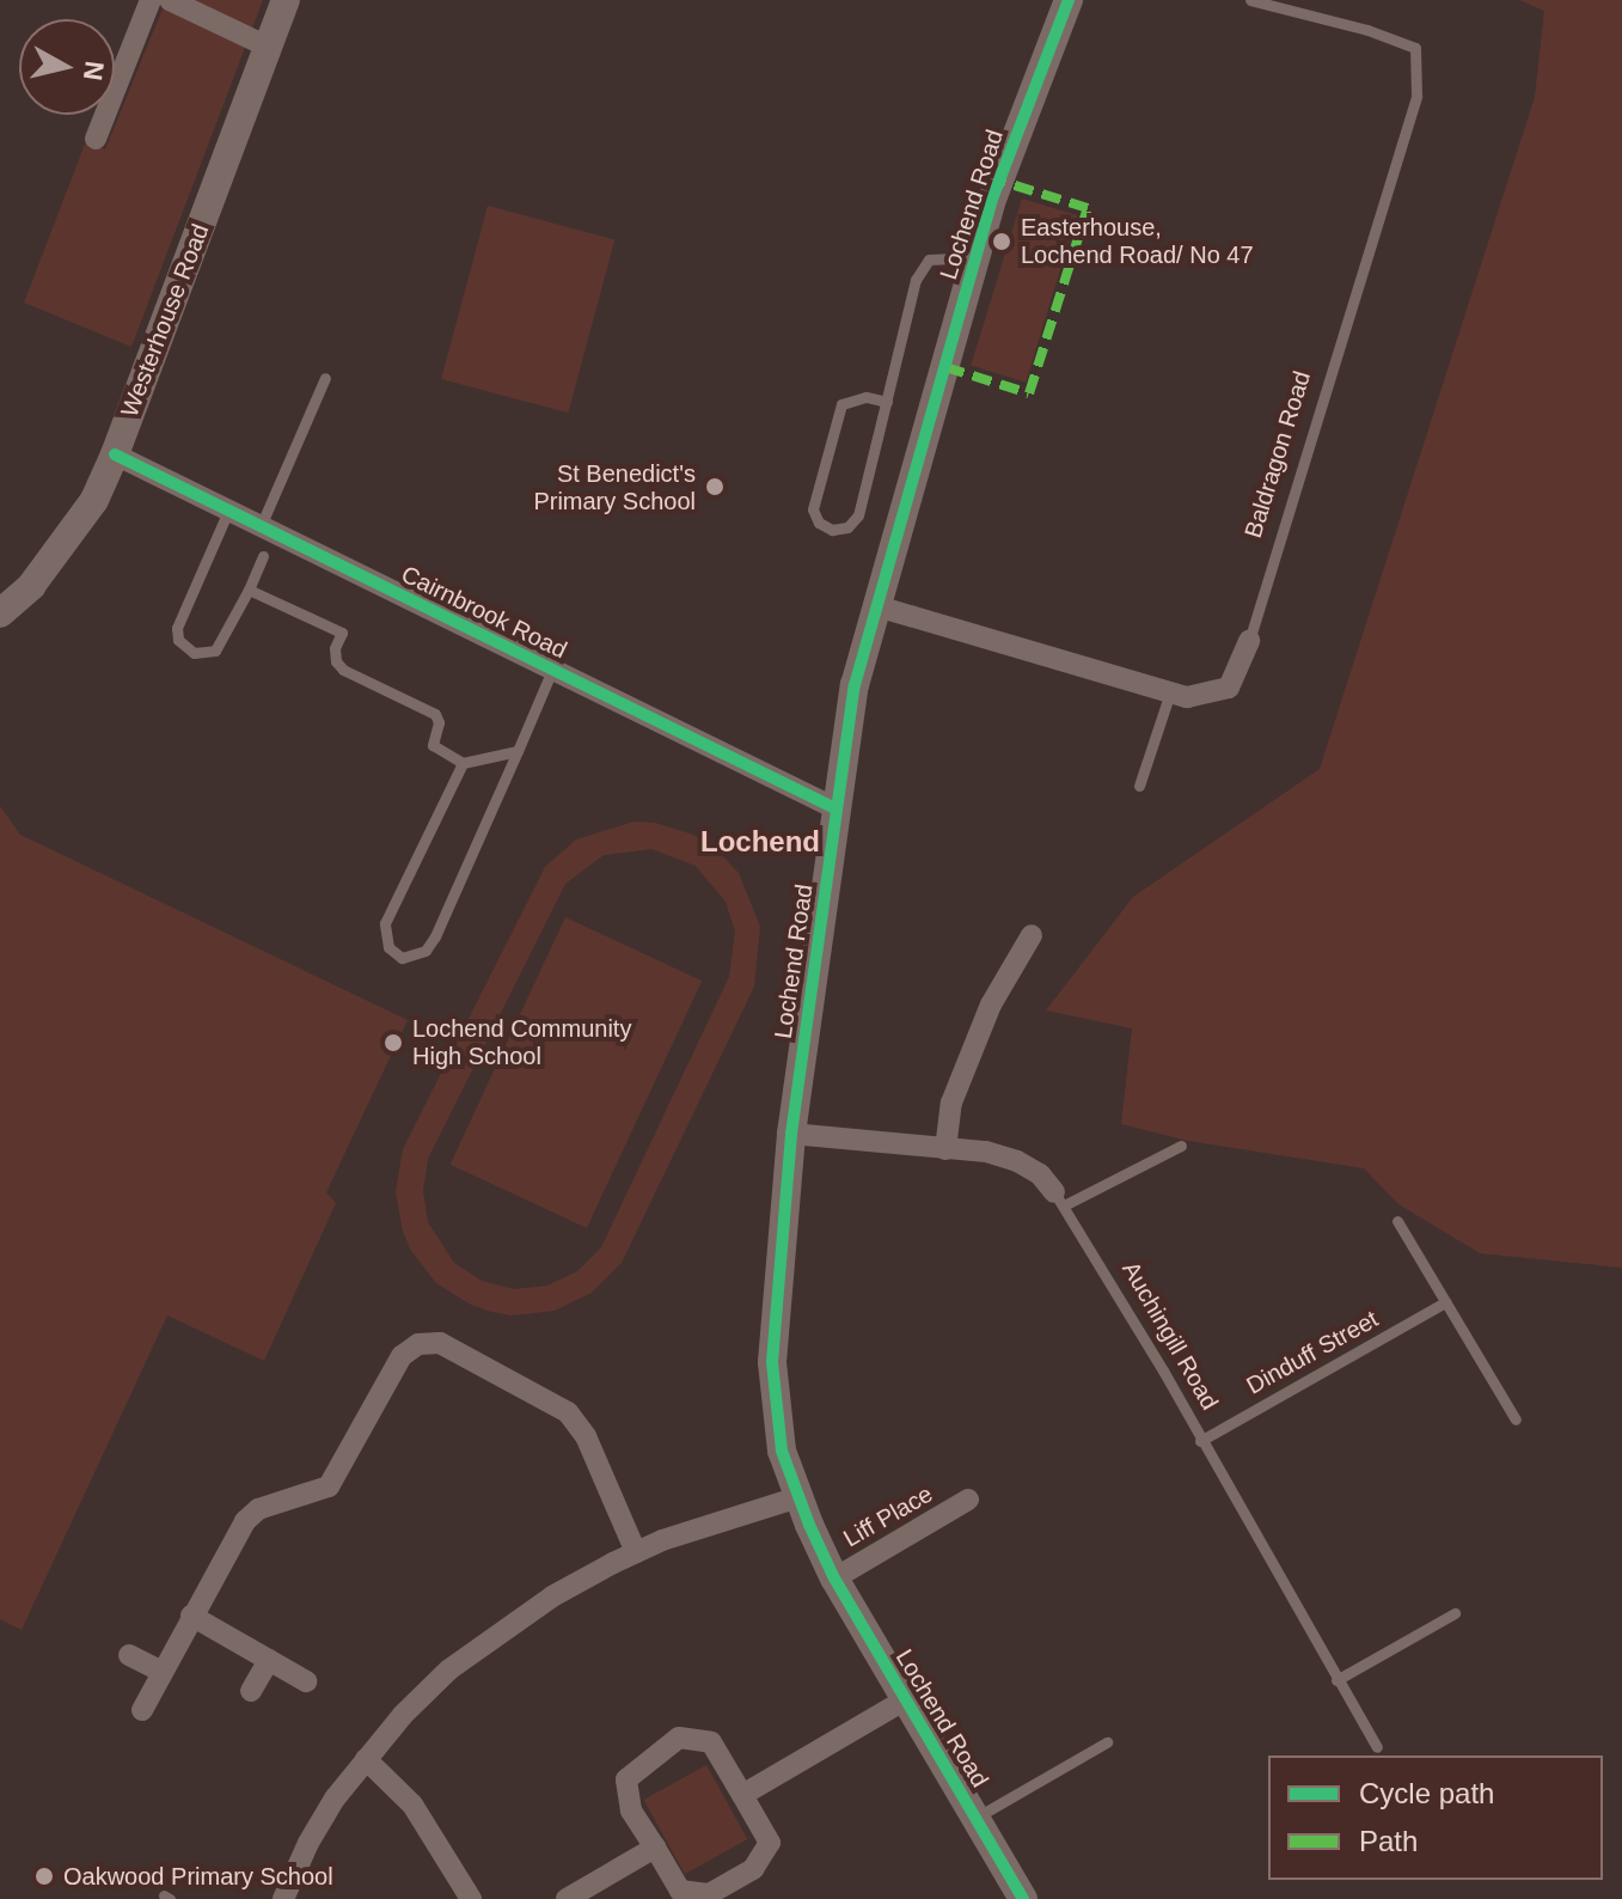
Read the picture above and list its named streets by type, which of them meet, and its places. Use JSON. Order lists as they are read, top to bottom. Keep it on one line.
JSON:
{"streets":{"street":["Lochend Road","Westerhouse Road","Baldragon Road","Cairnbrook Road","Auchingill Road","Liff Place"],"lane":["Dinduff Street"]},"crossings":[["Lochend Road","Baldragon Road"],["Lochend Road","Cairnbrook Road"],["Lochend Road","Auchingill Road"],["Lochend Road","Liff Place"],["Westerhouse Road","Cairnbrook Road"],["Auchingill Road","Dinduff Street"]],"districts":["Lochend"],"places":["Easterhouse, Lochend Road/ No 47","St Benedict's Primary School","Lochend Community High School","Oakwood Primary School"],"legend":["Cycle path","Path"],"north":"right"}
